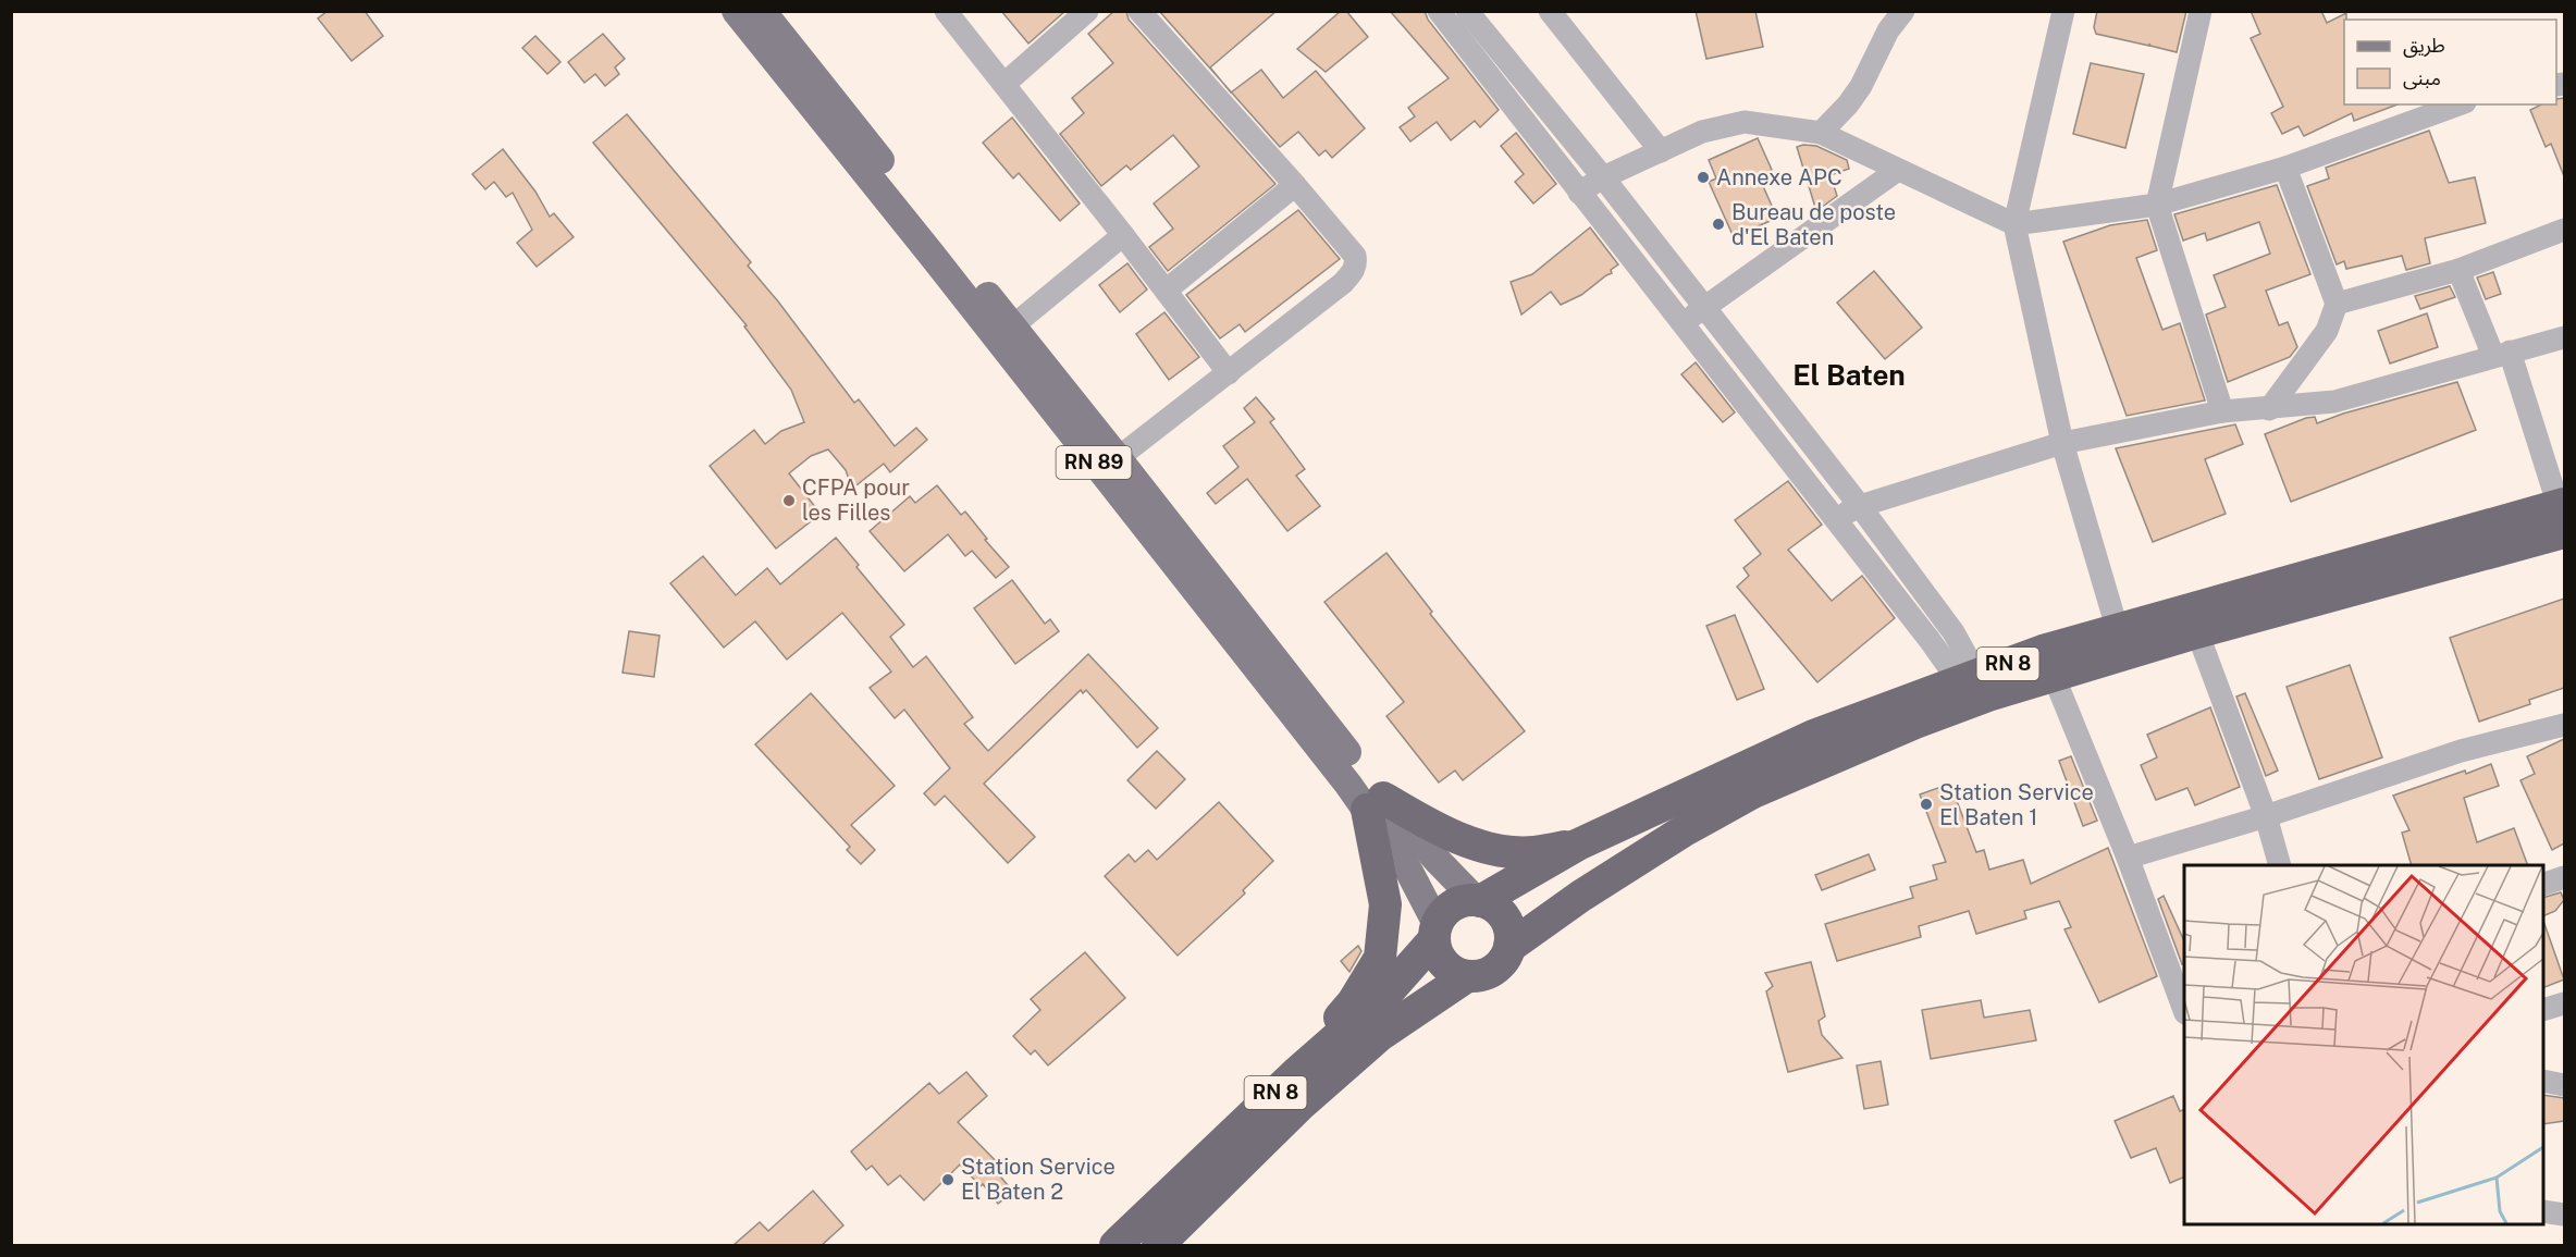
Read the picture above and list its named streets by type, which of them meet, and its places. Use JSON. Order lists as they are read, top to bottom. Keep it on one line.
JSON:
{"streets":{"highway":["RN 8"],"main road":["RN 89"]},"crossings":[["RN 89","RN 8"]],"districts":["El Baten"],"places":["Annexe APC","Bureau de poste d'El Baten","CFPA pour les Filles","Station Service El Baten 1","Station Service El Baten 2"],"legend":["طريق","مبنى"]}
